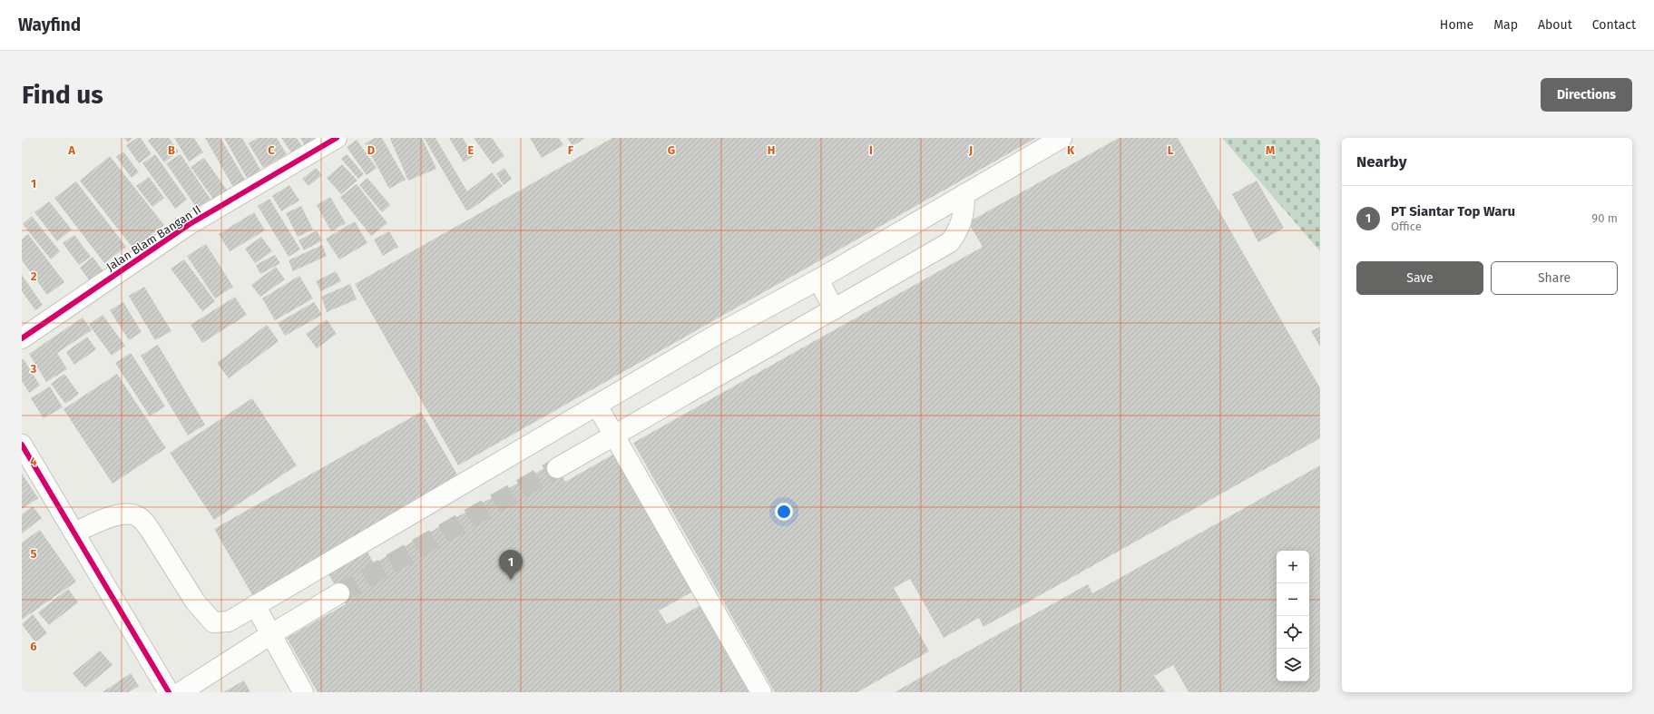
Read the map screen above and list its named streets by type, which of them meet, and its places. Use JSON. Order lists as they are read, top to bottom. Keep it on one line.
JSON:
{"streets":{"street":["Jalan Blam Bangan II"]},"page":{"header":"Wayfind","nav":["Home","Map","About","Contact"],"buttons":["Directions",["Save","Share"]],"title":"Find us","heading":"Nearby","list":[{"mark":"1","name":"PT Siantar Top Waru","note":"Office","value":"90 m"}],"pins":"1","map_buttons":["+","−"]},"grid":{"columns":["A","B","C","D","E","F","G","H","I","J","K","L","M"],"rows":["1","2","3","4","5","6"]}}
